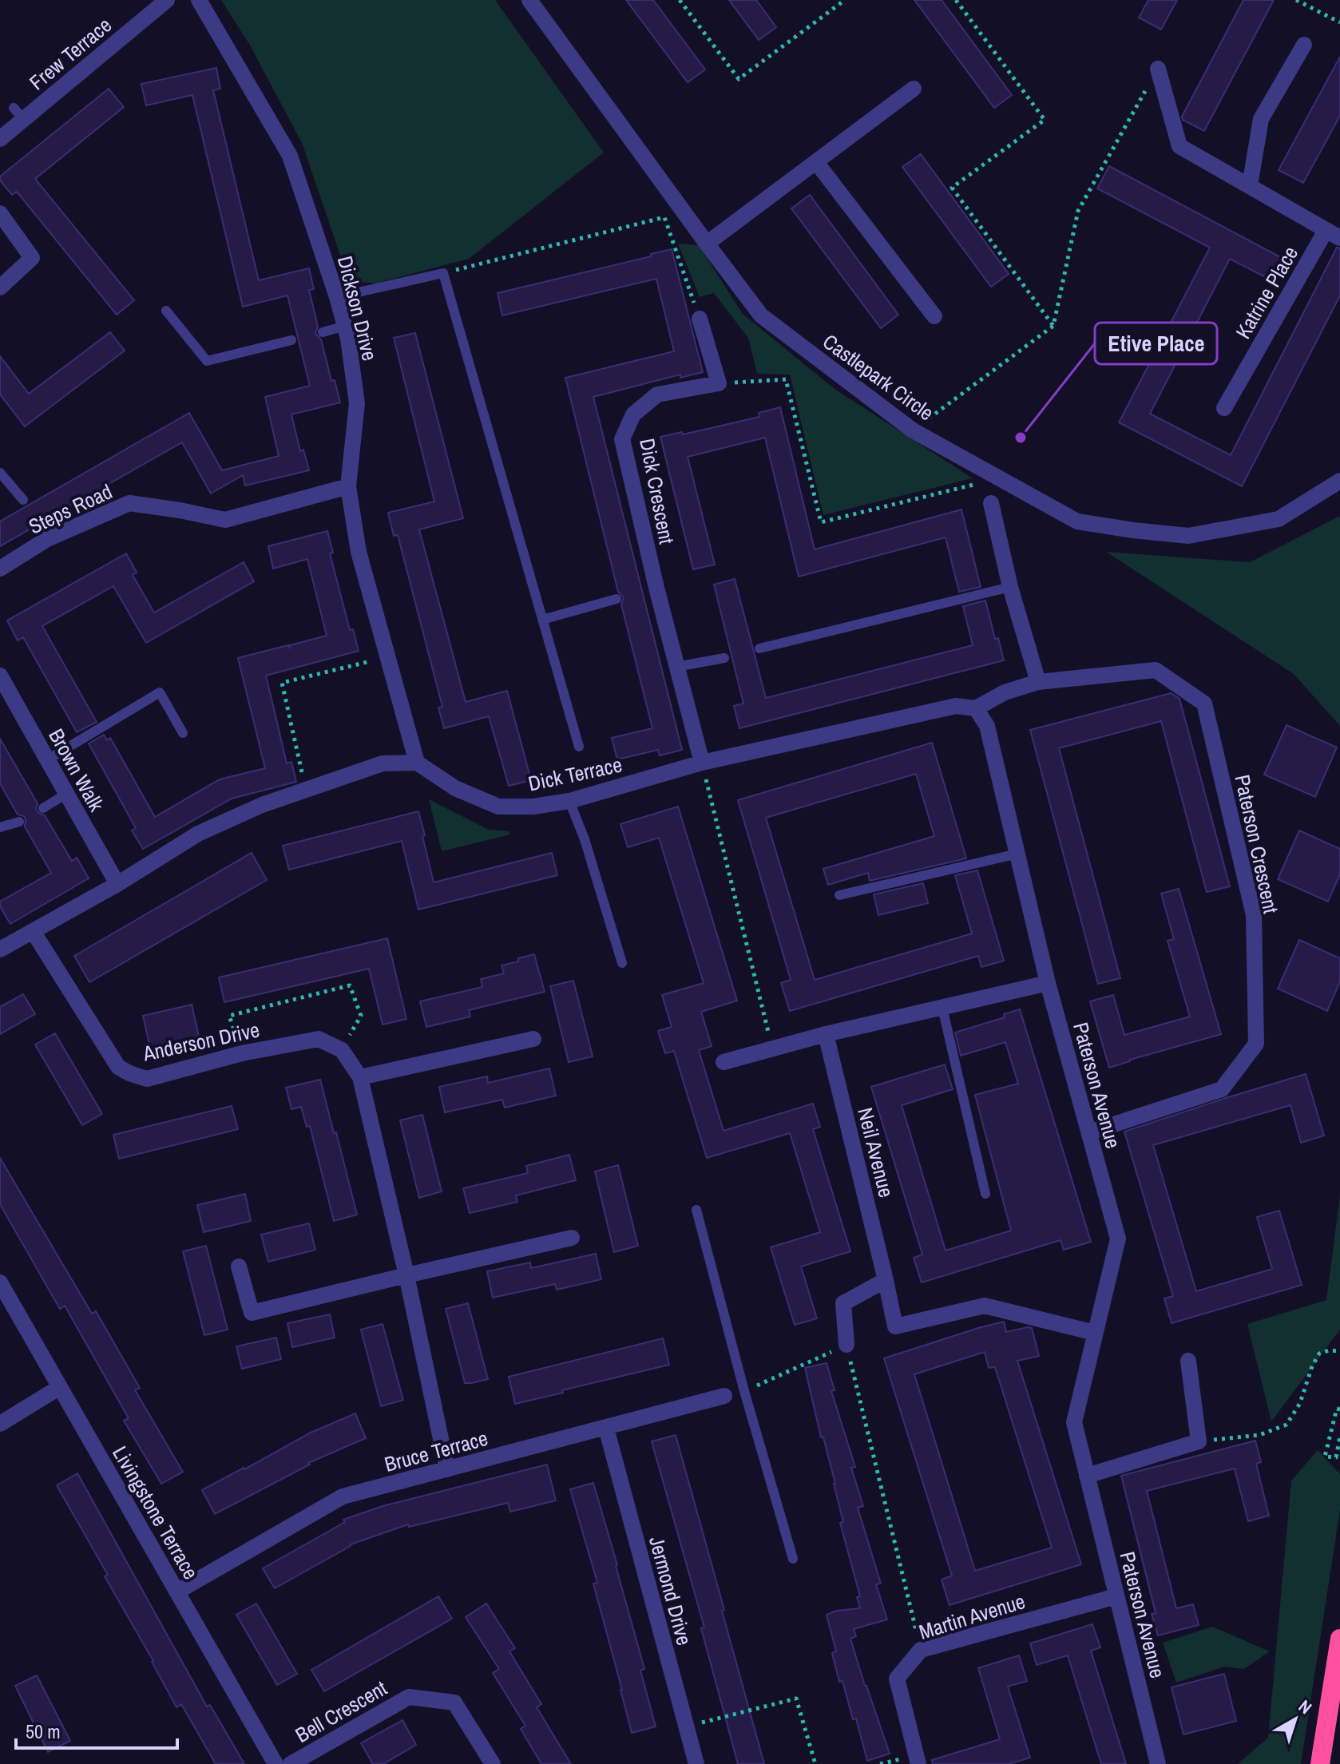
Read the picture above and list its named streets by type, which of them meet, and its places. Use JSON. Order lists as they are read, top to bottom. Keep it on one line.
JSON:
{"streets":{"street":["Frew Terrace","Katrine Place","Dickson Drive","Castlepark Circle","Dick Crescent","Steps Road","Brown Walk","Dick Terrace","Paterson Crescent","Anderson Drive","Paterson Avenue","Neil Avenue","Bruce Terrace","Livingstone Terrace","Jermond Drive","Martin Avenue","Bell Crescent"]},"crossings":[["Dickson Drive","Steps Road"],["Dickson Drive","Dick Terrace"],["Dick Crescent","Dick Terrace"],["Dick Terrace","Paterson Crescent"],["Dick Terrace","Paterson Avenue"],["Paterson Crescent","Paterson Avenue"],["Paterson Avenue","Neil Avenue"],["Paterson Avenue","Martin Avenue"],["Bruce Terrace","Livingstone Terrace"],["Bruce Terrace","Jermond Drive"]],"places":["Etive Place"],"scale_bar":"50 m","north":"top right"}
